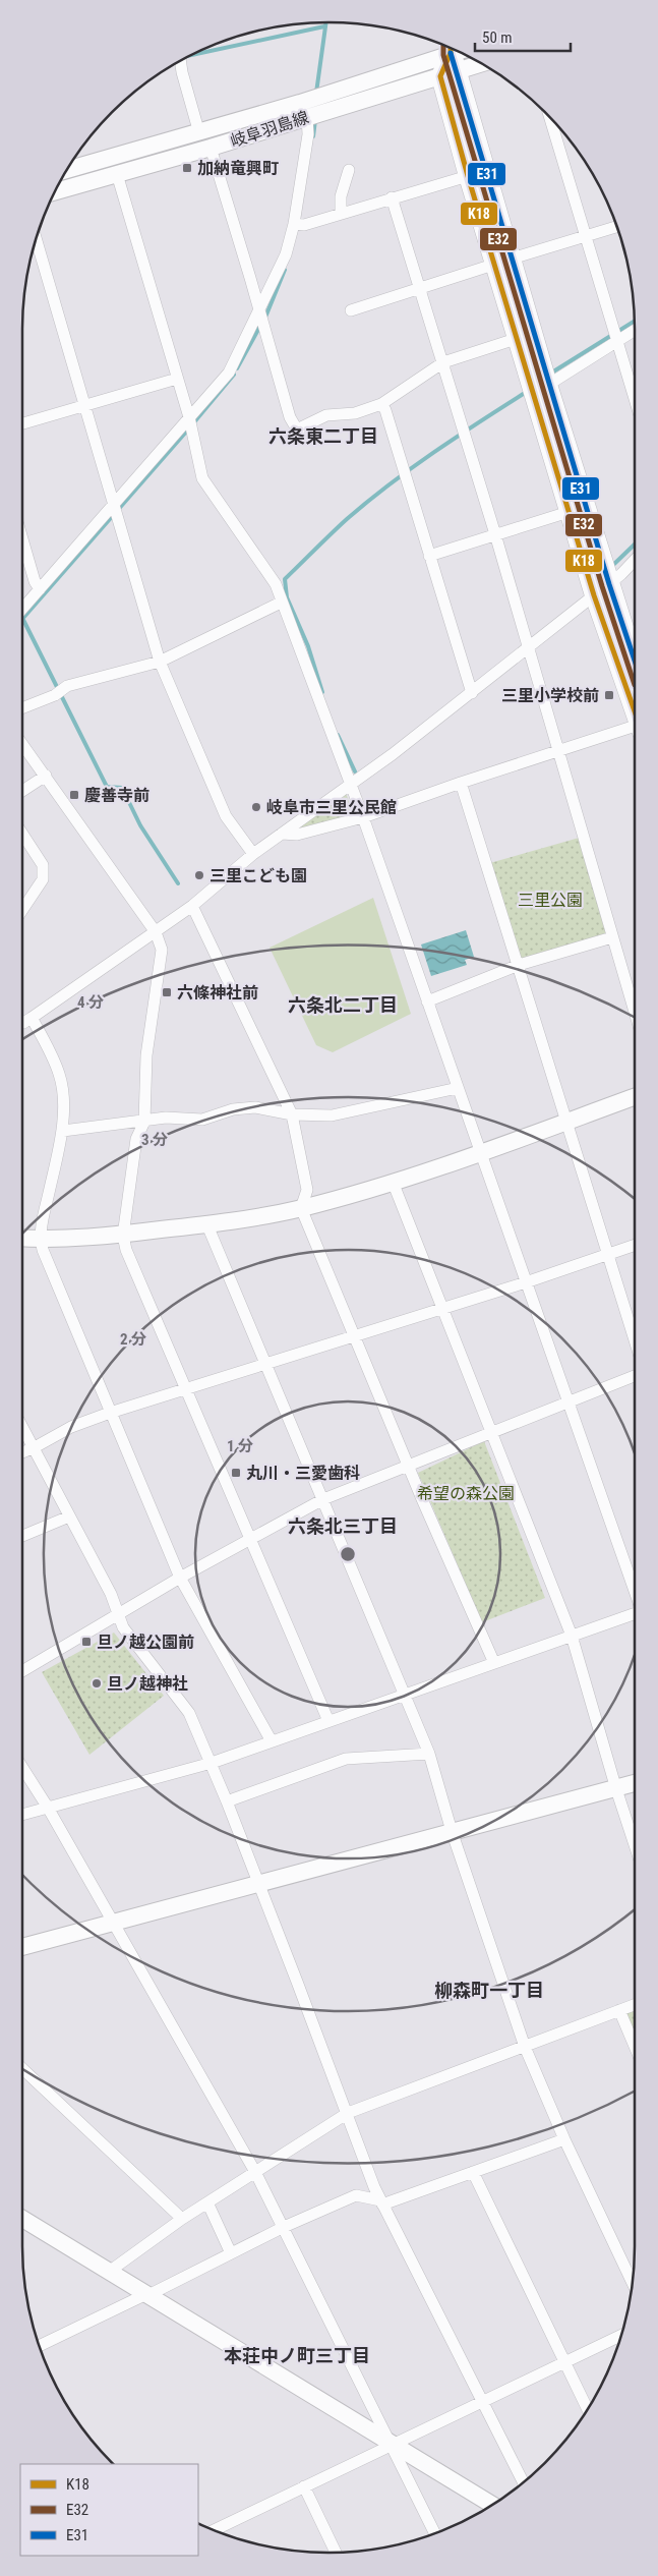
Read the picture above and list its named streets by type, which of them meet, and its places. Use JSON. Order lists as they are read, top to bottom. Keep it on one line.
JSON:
{"streets":{"street":["岐阜羽島線"]},"districts":["六条東二丁目","六条北二丁目","六条北三丁目","柳森町一丁目","本荘中ノ町三丁目"],"parks":["三里公園","希望の森公園"],"places":{"transit":["加納竜興町","三里小学校前","慶善寺前","六條神社前","丸川・三愛歯科","旦ノ越公園前"],"other":["岐阜市三里公民館","三里こども園","旦ノ越神社"]},"lines":["transit line E32","transit line K18","transit line E31"],"legend":["K18","E32","E31"],"scale_bar":"50 m","rings":["4 分","3 分","2 分","1 分"]}
